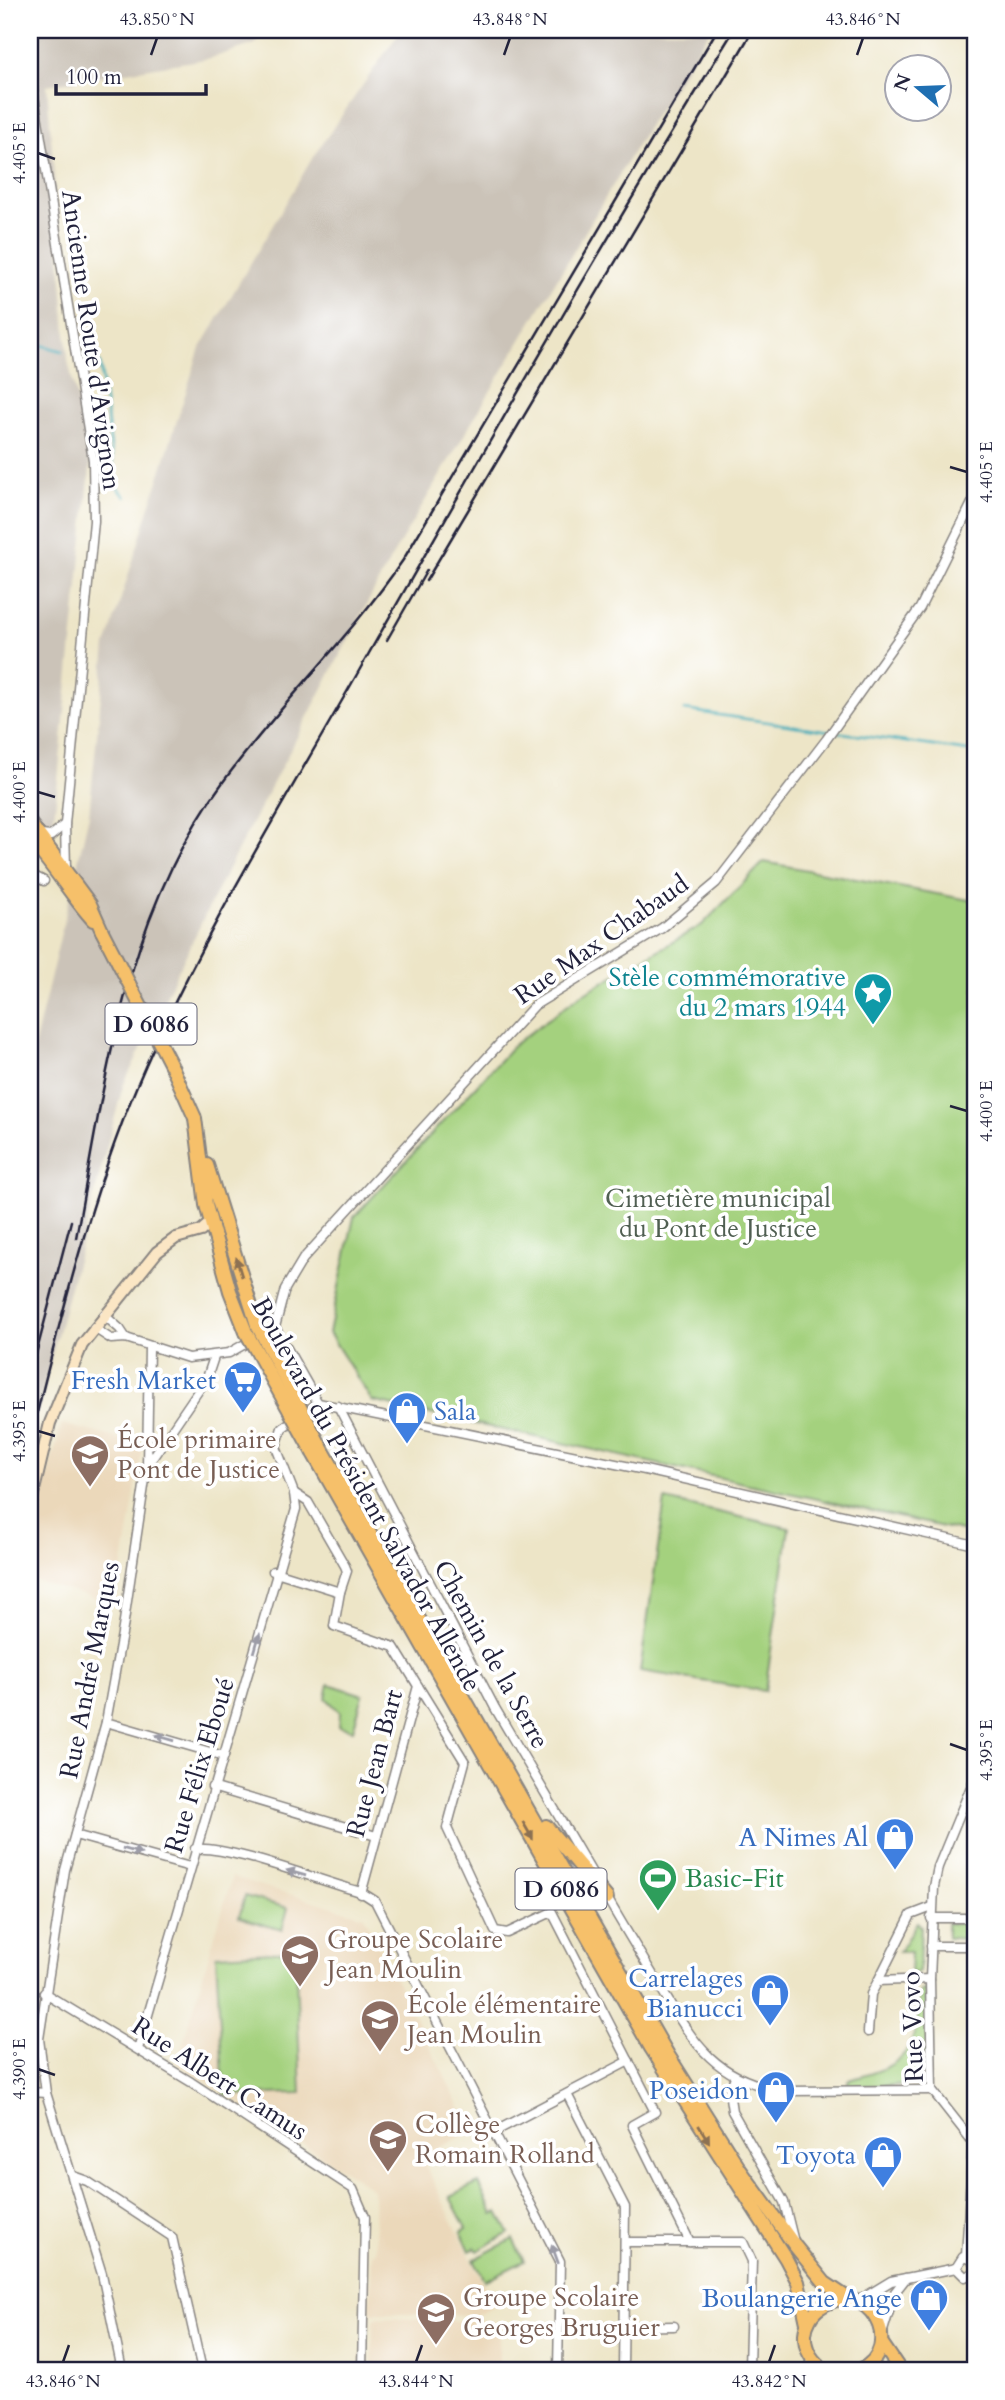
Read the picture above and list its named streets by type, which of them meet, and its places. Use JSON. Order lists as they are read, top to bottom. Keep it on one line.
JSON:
{"streets":{"main road":["D 6086","Boulevard du Président Salvador Allende"],"street":["Ancienne Route d'Avignon","Rue Max Chabaud","Chemin de la Serre","Rue André Marques","Rue Jean Bart","Rue Félix Eboué","Rue Vovo","Rue Albert Camus"]},"crossings":[["Ancienne Route d'Avignon","D 6086"],["D 6086","Boulevard du Président Salvador Allende"],["Chemin de la Serre","Rue Vovo"],["Rue André Marques","Rue Albert Camus"],["Rue Félix Eboué","Rue Albert Camus"]],"parks":["Cimetière municipal du Pont de Justice"],"places":{"place":["Stèle commémorative du 2 mars 1944"],"supermarket":["Fresh Market"],"shop":["Sala","A Nimes Al","Carrelages Bianucci","Poseidon","Toyota","Boulangerie Ange"],"school or university":["École primaire Pont de Justice","Groupe Scolaire Jean Moulin","École élémentaire Jean Moulin","Collège Romain Rolland","Groupe Scolaire Georges Bruguier"],"sports":["Basic-Fit"]},"scale_bar":"100 m","north":"left","coordinates":["43.850°N","43.848°N","43.846°N","4.405°E","4.400°E","4.395°E","4.390°E","43.844°N","43.842°N"]}
